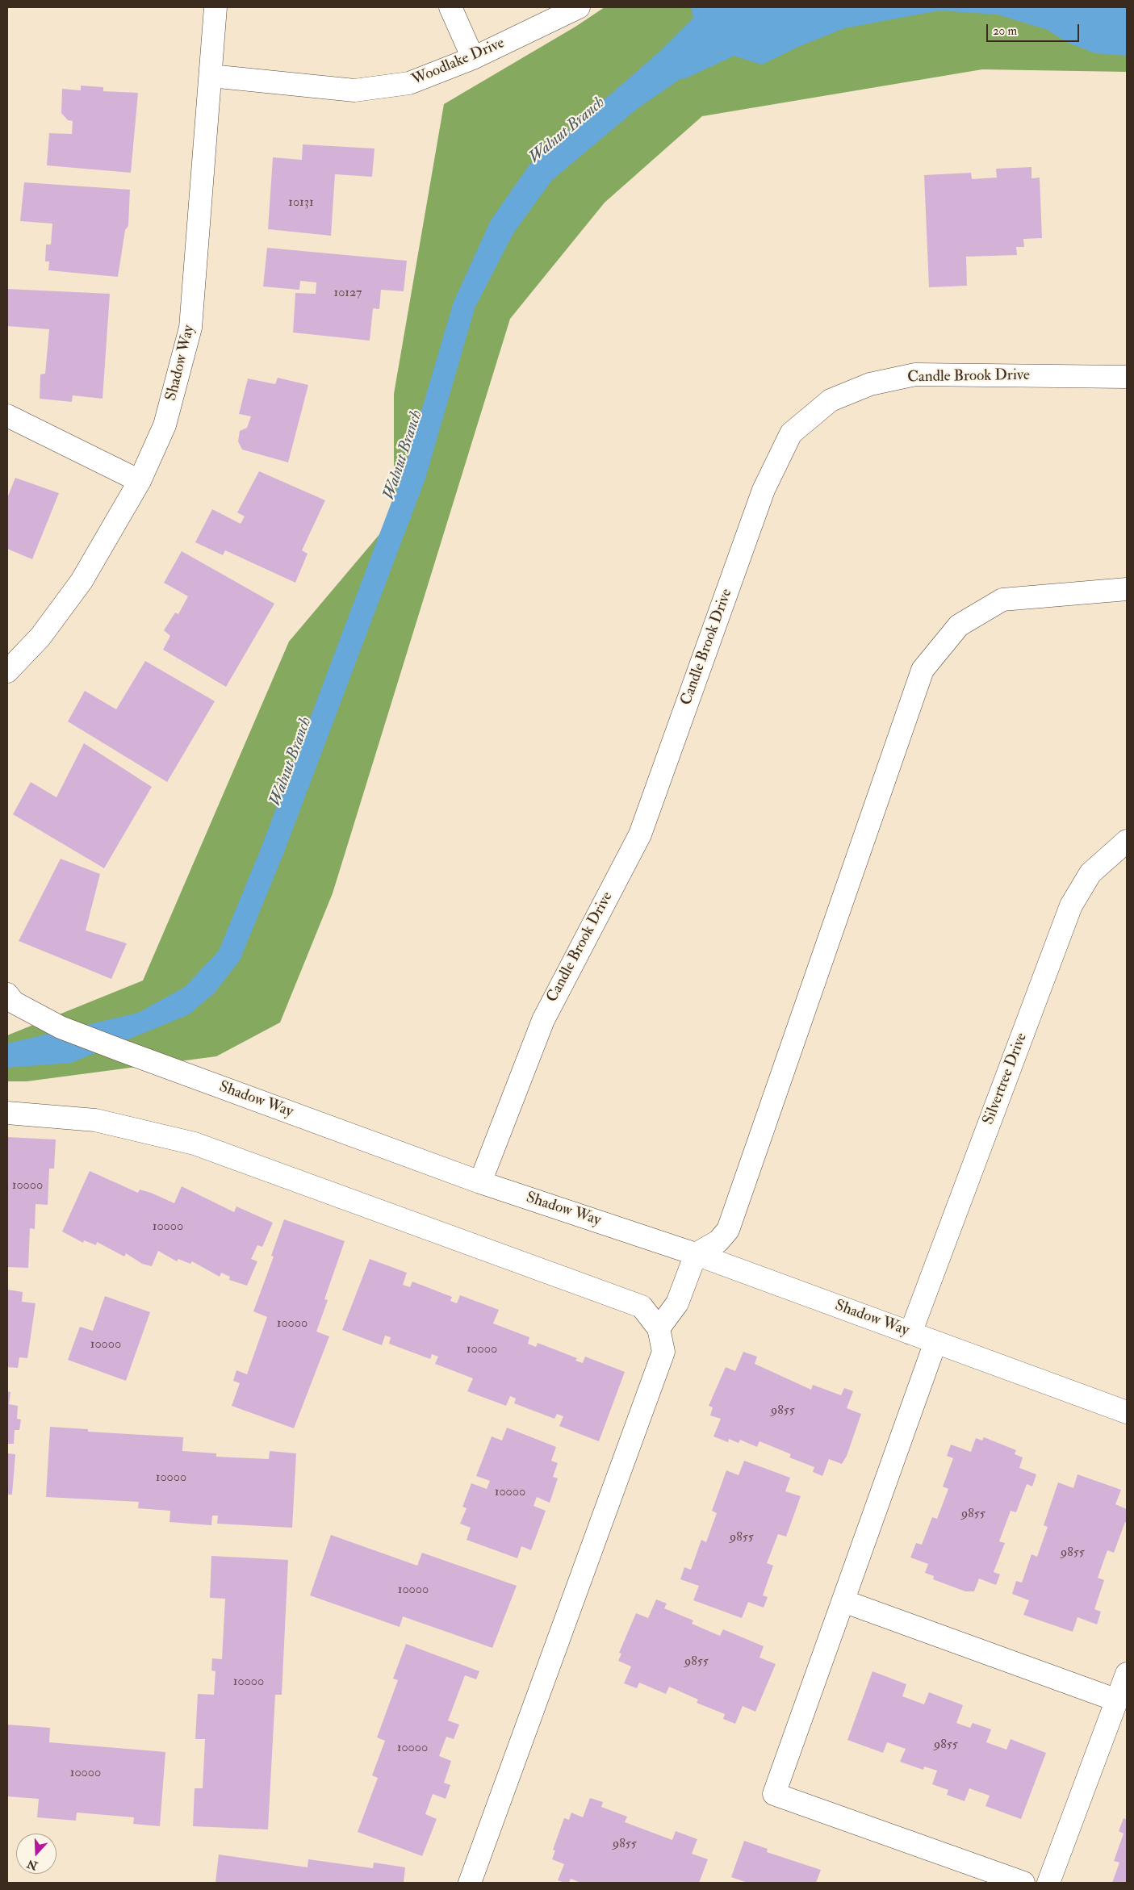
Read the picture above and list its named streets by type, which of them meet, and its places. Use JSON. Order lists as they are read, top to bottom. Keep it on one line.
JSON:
{"streets":{"street":["Woodlake Drive","Shadow Way","Candle Brook Drive","Silvertree Drive"]},"crossings":[["Woodlake Drive","Shadow Way"],["Shadow Way","Candle Brook Drive"],["Shadow Way","Silvertree Drive"]],"water":["Walnut Branch"],"house_numbers":["10131","10127","10000","10000","10000","10000","10000","9855","10000","10000","9855","9855","9855","10000","9855","10000","9855","10000","10000","9855"],"scale_bar":"20 m","north":"bottom"}
